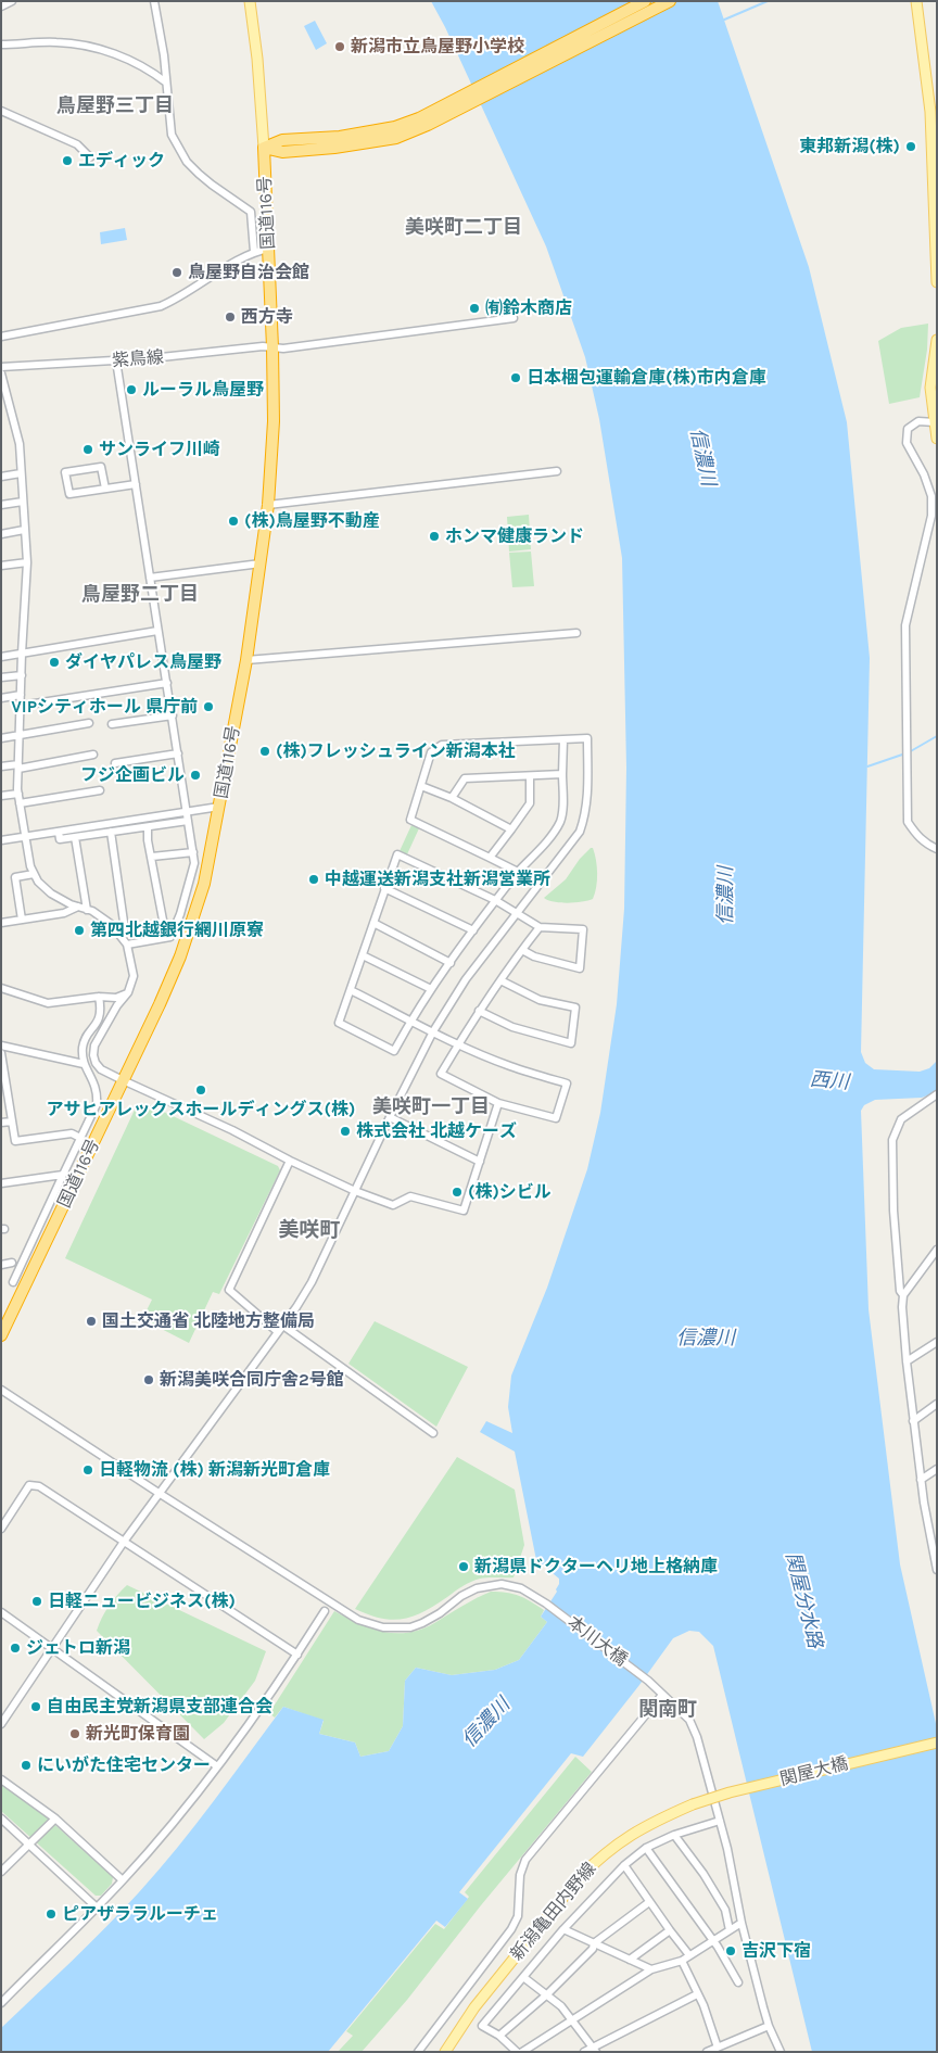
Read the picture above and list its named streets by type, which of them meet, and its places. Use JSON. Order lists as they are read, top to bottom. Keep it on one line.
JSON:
{"streets":{"highway":["国道116号"],"main road":["関屋大橋","新潟亀田内野線"],"street":["紫鳥線","本川大橋"]},"crossings":[["国道116号","紫鳥線"],["関屋大橋","新潟亀田内野線"]],"districts":["鳥屋野三丁目","美咲町二丁目","鳥屋野二丁目","美咲町一丁目","美咲町","関南町"],"water":["信濃川","西川","関屋分水路"],"places":["新潟市立鳥屋野小学校","東邦新潟(株)","エディック","鳥屋野自治会館","㈲鈴木商店","西方寺","日本梱包運輸倉庫(株)市内倉庫","ルーラル鳥屋野","サンライフ川崎","(株)鳥屋野不動産","ホンマ健康ランド","ダイヤパレス鳥屋野","VIPシティホール 県庁前","(株)フレッシュライン新潟本社","フジ企画ビル","中越運送新潟支社新潟営業所","第四北越銀行網川原寮","アサヒアレックスホールディングス(株)","株式会社 北越ケーズ","(株)シビル","国土交通省 北陸地方整備局","新潟美咲合同庁舎2号館","日軽物流 (株) 新潟新光町倉庫","新潟県ドクターヘリ地上格納庫","日軽ニュービジネス(株)","ジェトロ新潟","自由民主党新潟県支部連合会","新光町保育園","にいがた住宅センター","ピアザララルーチェ","吉沢下宿"]}
